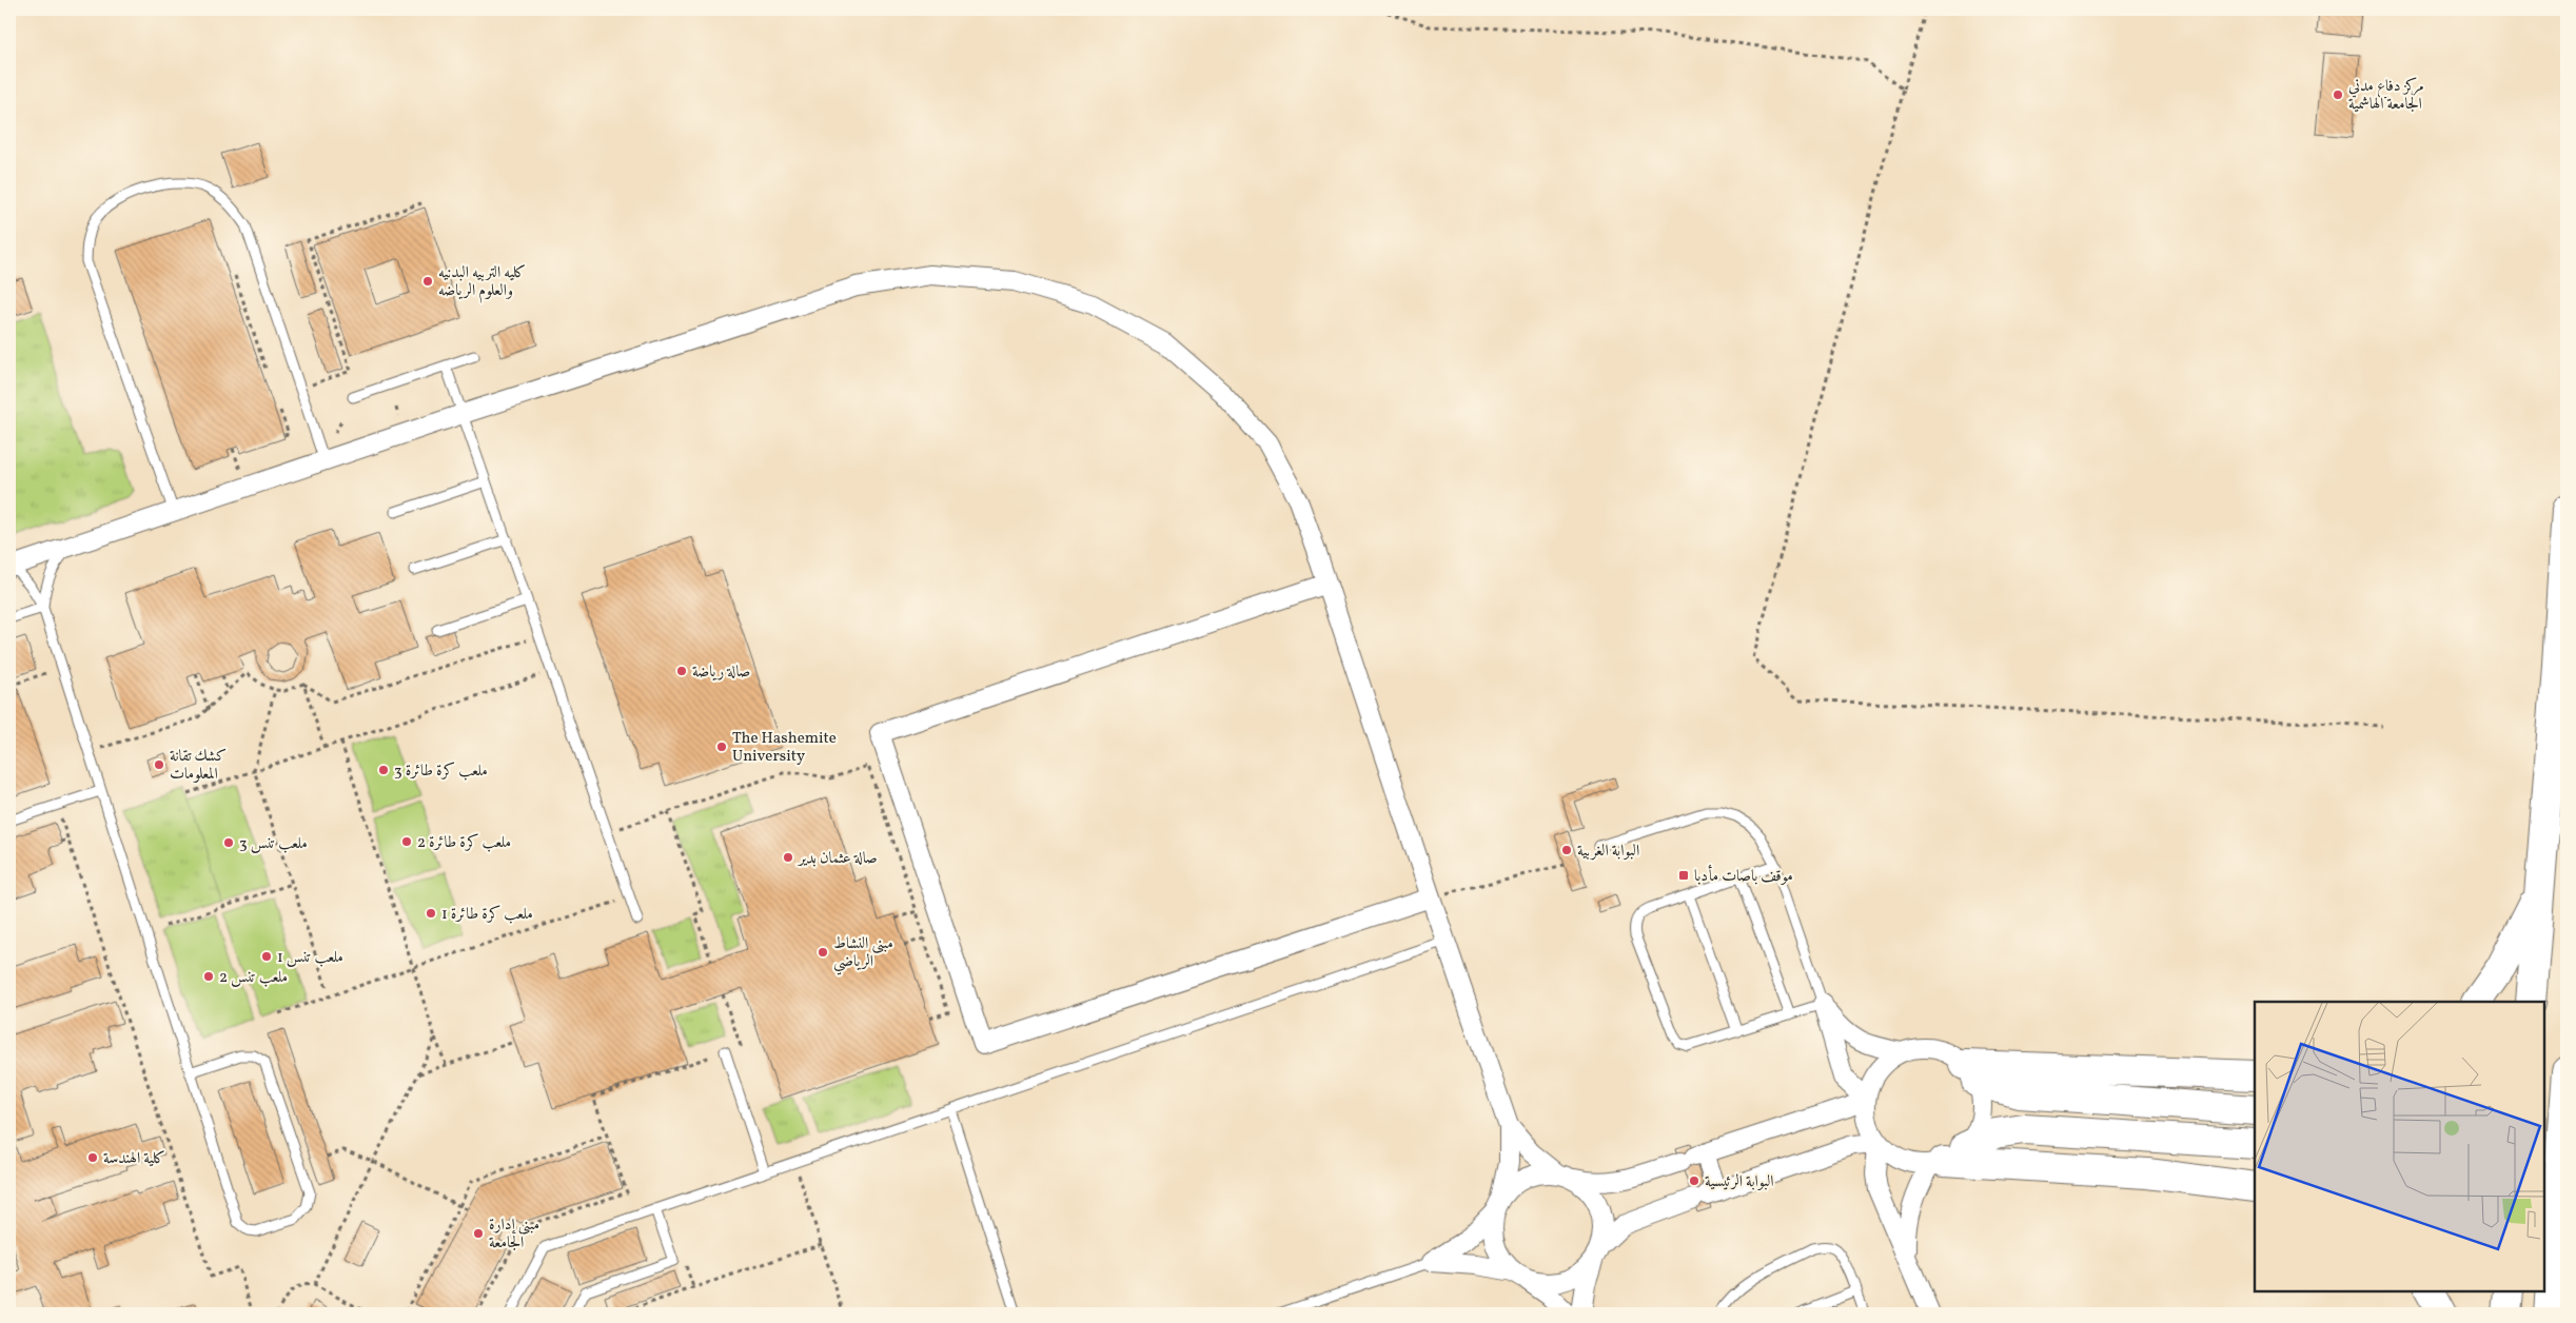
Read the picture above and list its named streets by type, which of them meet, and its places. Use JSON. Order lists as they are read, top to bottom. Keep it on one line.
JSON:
{"places":{"other":["مركز دفاع مدني الجامعة الهاشمية","كليه التربيه البدنيه والعلوم الرياضه","صالة رياضة","The Hashemite University","كشك تقانة المعلومات","ملعب كرة طائرة 3","ملعب كرة طائرة 2","ملعب تنس 3","البوابة الغربية","صالة عثمان بدير","ملعب كرة طائرة 1","مبنى النشاط الرياضي","ملعب تنس 1","ملعب تنس 2","كلية الهندسة","البوابة الرئيسية","مبنى إدارة الجامعة"],"transit":["موقف باصات مأدبا"]}}
